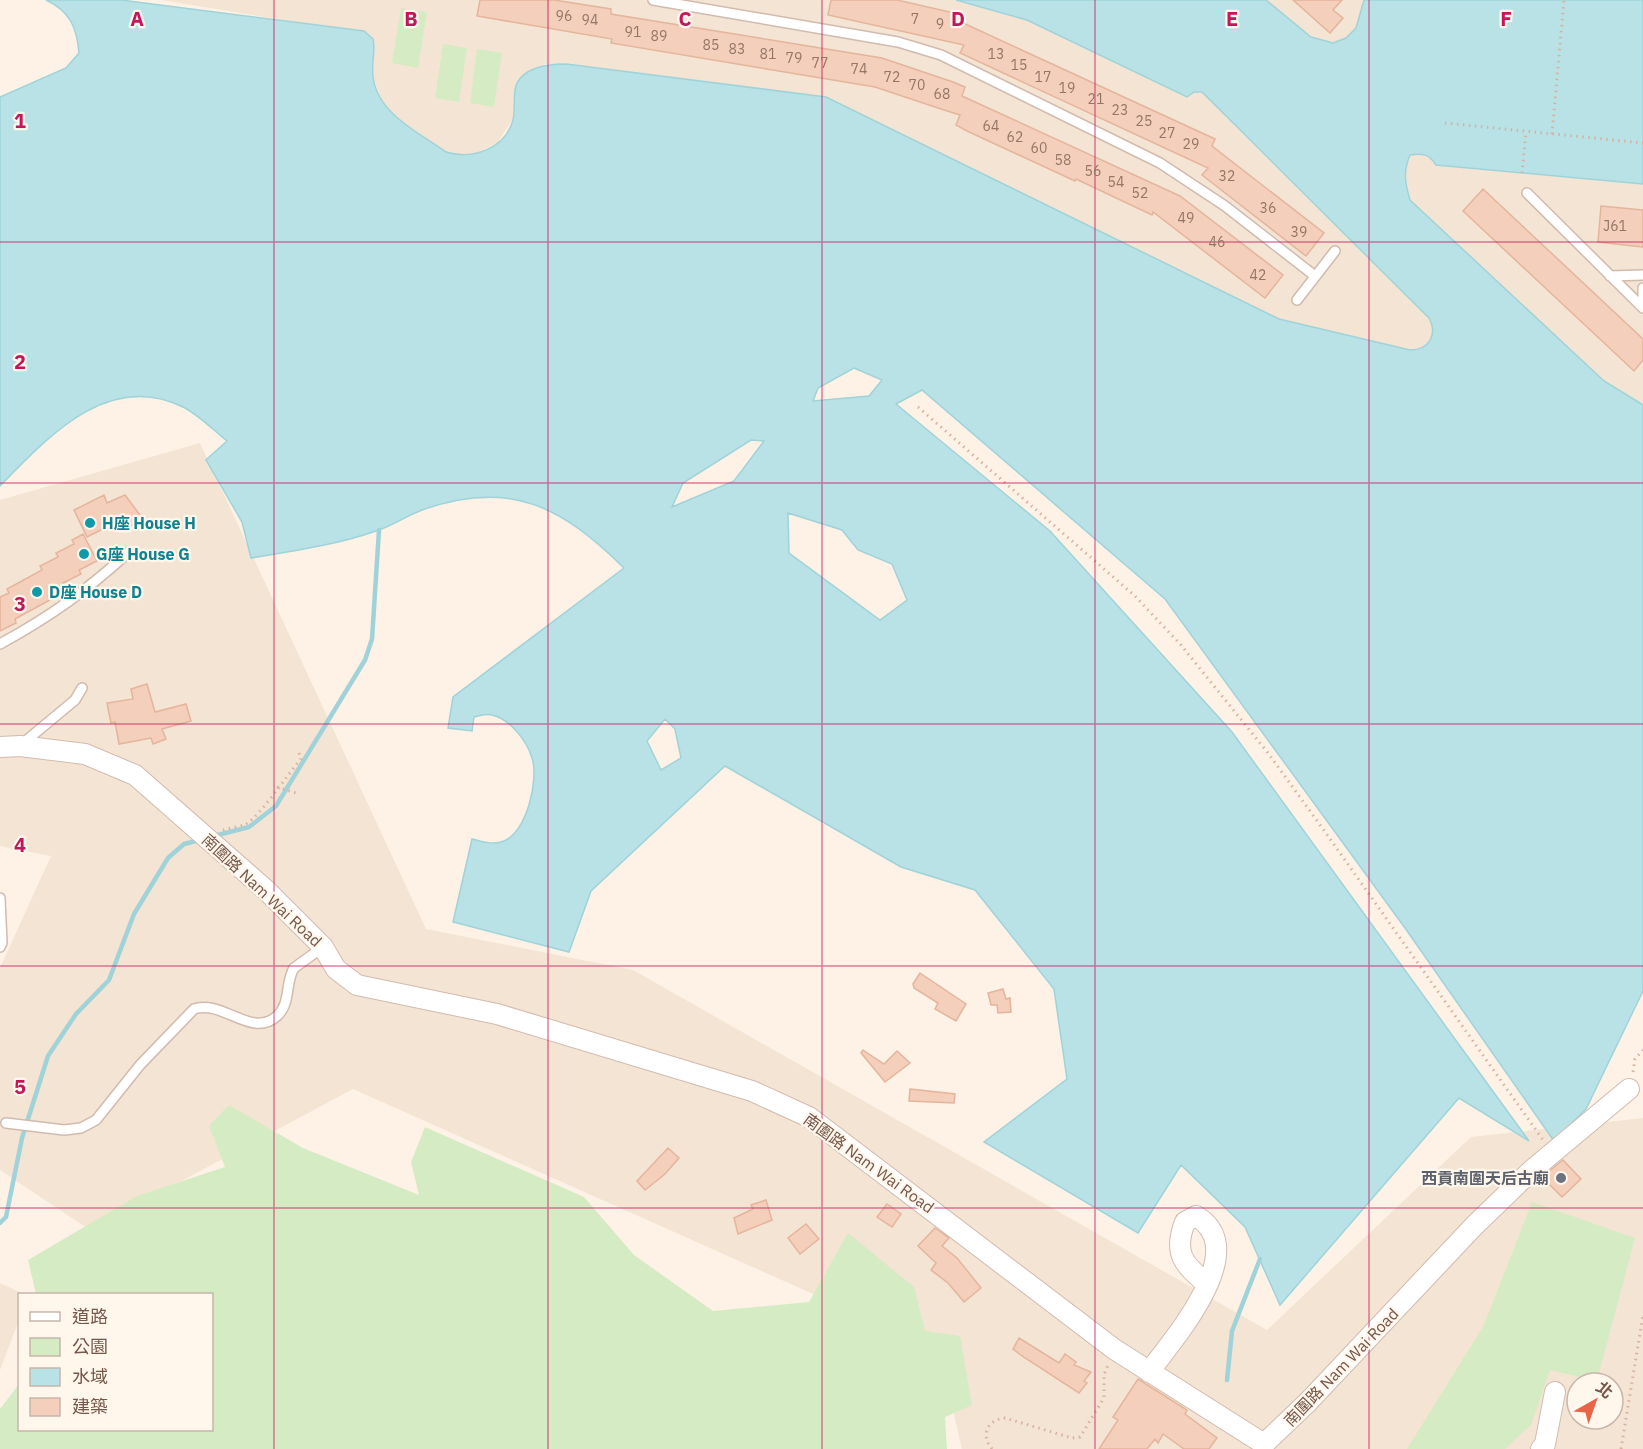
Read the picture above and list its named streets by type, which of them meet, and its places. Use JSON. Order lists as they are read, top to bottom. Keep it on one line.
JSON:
{"streets":{"street":["南圍路 Nam Wai Road"]},"places":["H座 House H","G座 House G","D座 House D","西貢南圍天后古廟"],"house_numbers":["96","7","94","9","91","89","85","83","81","13","79","77","15","74","72","17","70","19","68","21","23","25","64","27","62","29","60","58","56","32","54","52","36","49","J61","39","46","42"],"legend":["道路","公園","水域","建築"],"north":"top right","grid":{"columns":["A","B","C","D","E","F"],"rows":["1","2","3","4","5"]}}
